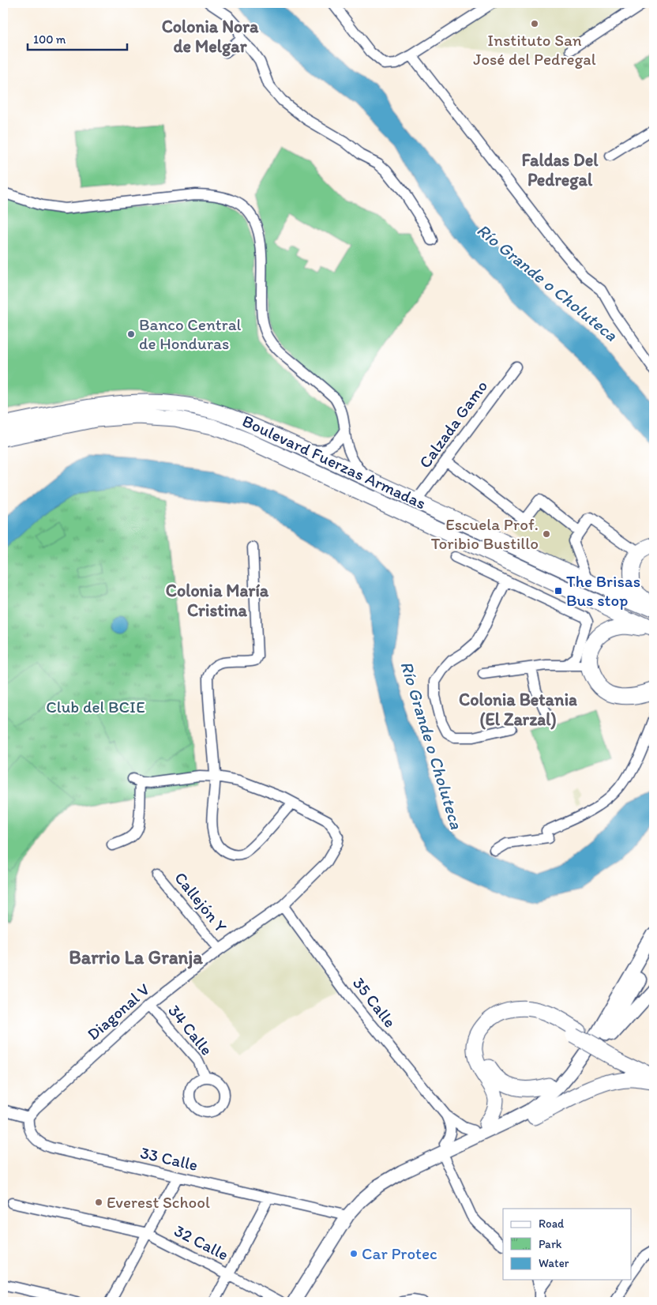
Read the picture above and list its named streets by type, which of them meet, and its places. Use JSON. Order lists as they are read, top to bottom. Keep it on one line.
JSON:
{"streets":{"highway":["Boulevard Fuerzas Armadas"],"street":["Calzada Gamo","Callejón Y","35 Calle","Diagonal V","34 Calle","33 Calle","32 Calle"]},"crossings":[["Calzada Gamo","Boulevard Fuerzas Armadas"],["Callejón Y","Diagonal V"],["35 Calle","Diagonal V"],["Diagonal V","34 Calle"],["Diagonal V","33 Calle"]],"districts":["Colonia Nora de Melgar","Faldas Del Pedregal","Colonia María Cristina","Colonia Betania (El Zarzal)","Barrio La Granja"],"water":["Río Grande o Choluteca"],"parks":["Club del BCIE"],"places":{"other":["Instituto San José del Pedregal","Banco Central de Honduras","Escuela Prof. Toribio Bustillo","Everest School","Car Protec"],"transit":["The Brisas Bus stop"]},"legend":["Road","Park","Water"],"scale_bar":"100 m"}
